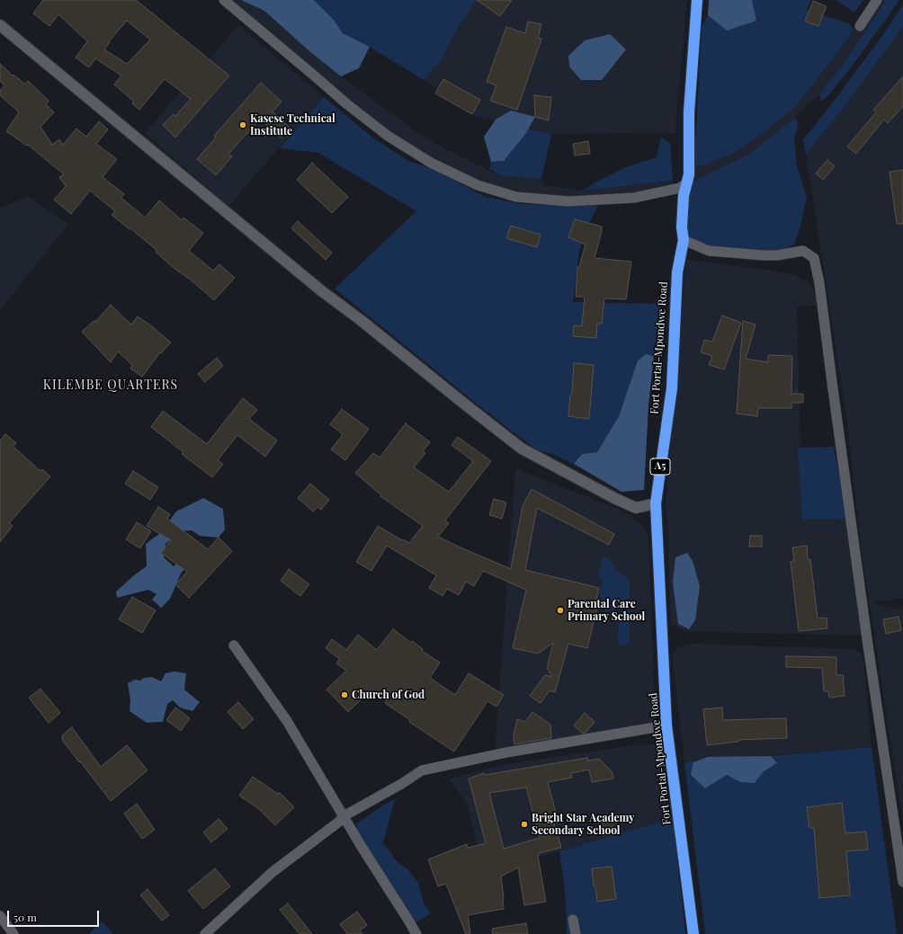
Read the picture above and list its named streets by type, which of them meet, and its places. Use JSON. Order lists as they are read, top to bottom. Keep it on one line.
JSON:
{"streets":{"highway":["Fort Portal-Mpondwe Road","A5"]},"districts":["KILEMBE QUARTERS"],"places":["Kasese Technical Institute","Parental Care Primary School","Church of God","Bright Star Academy Secondary School"],"scale_bar":"50 m"}
